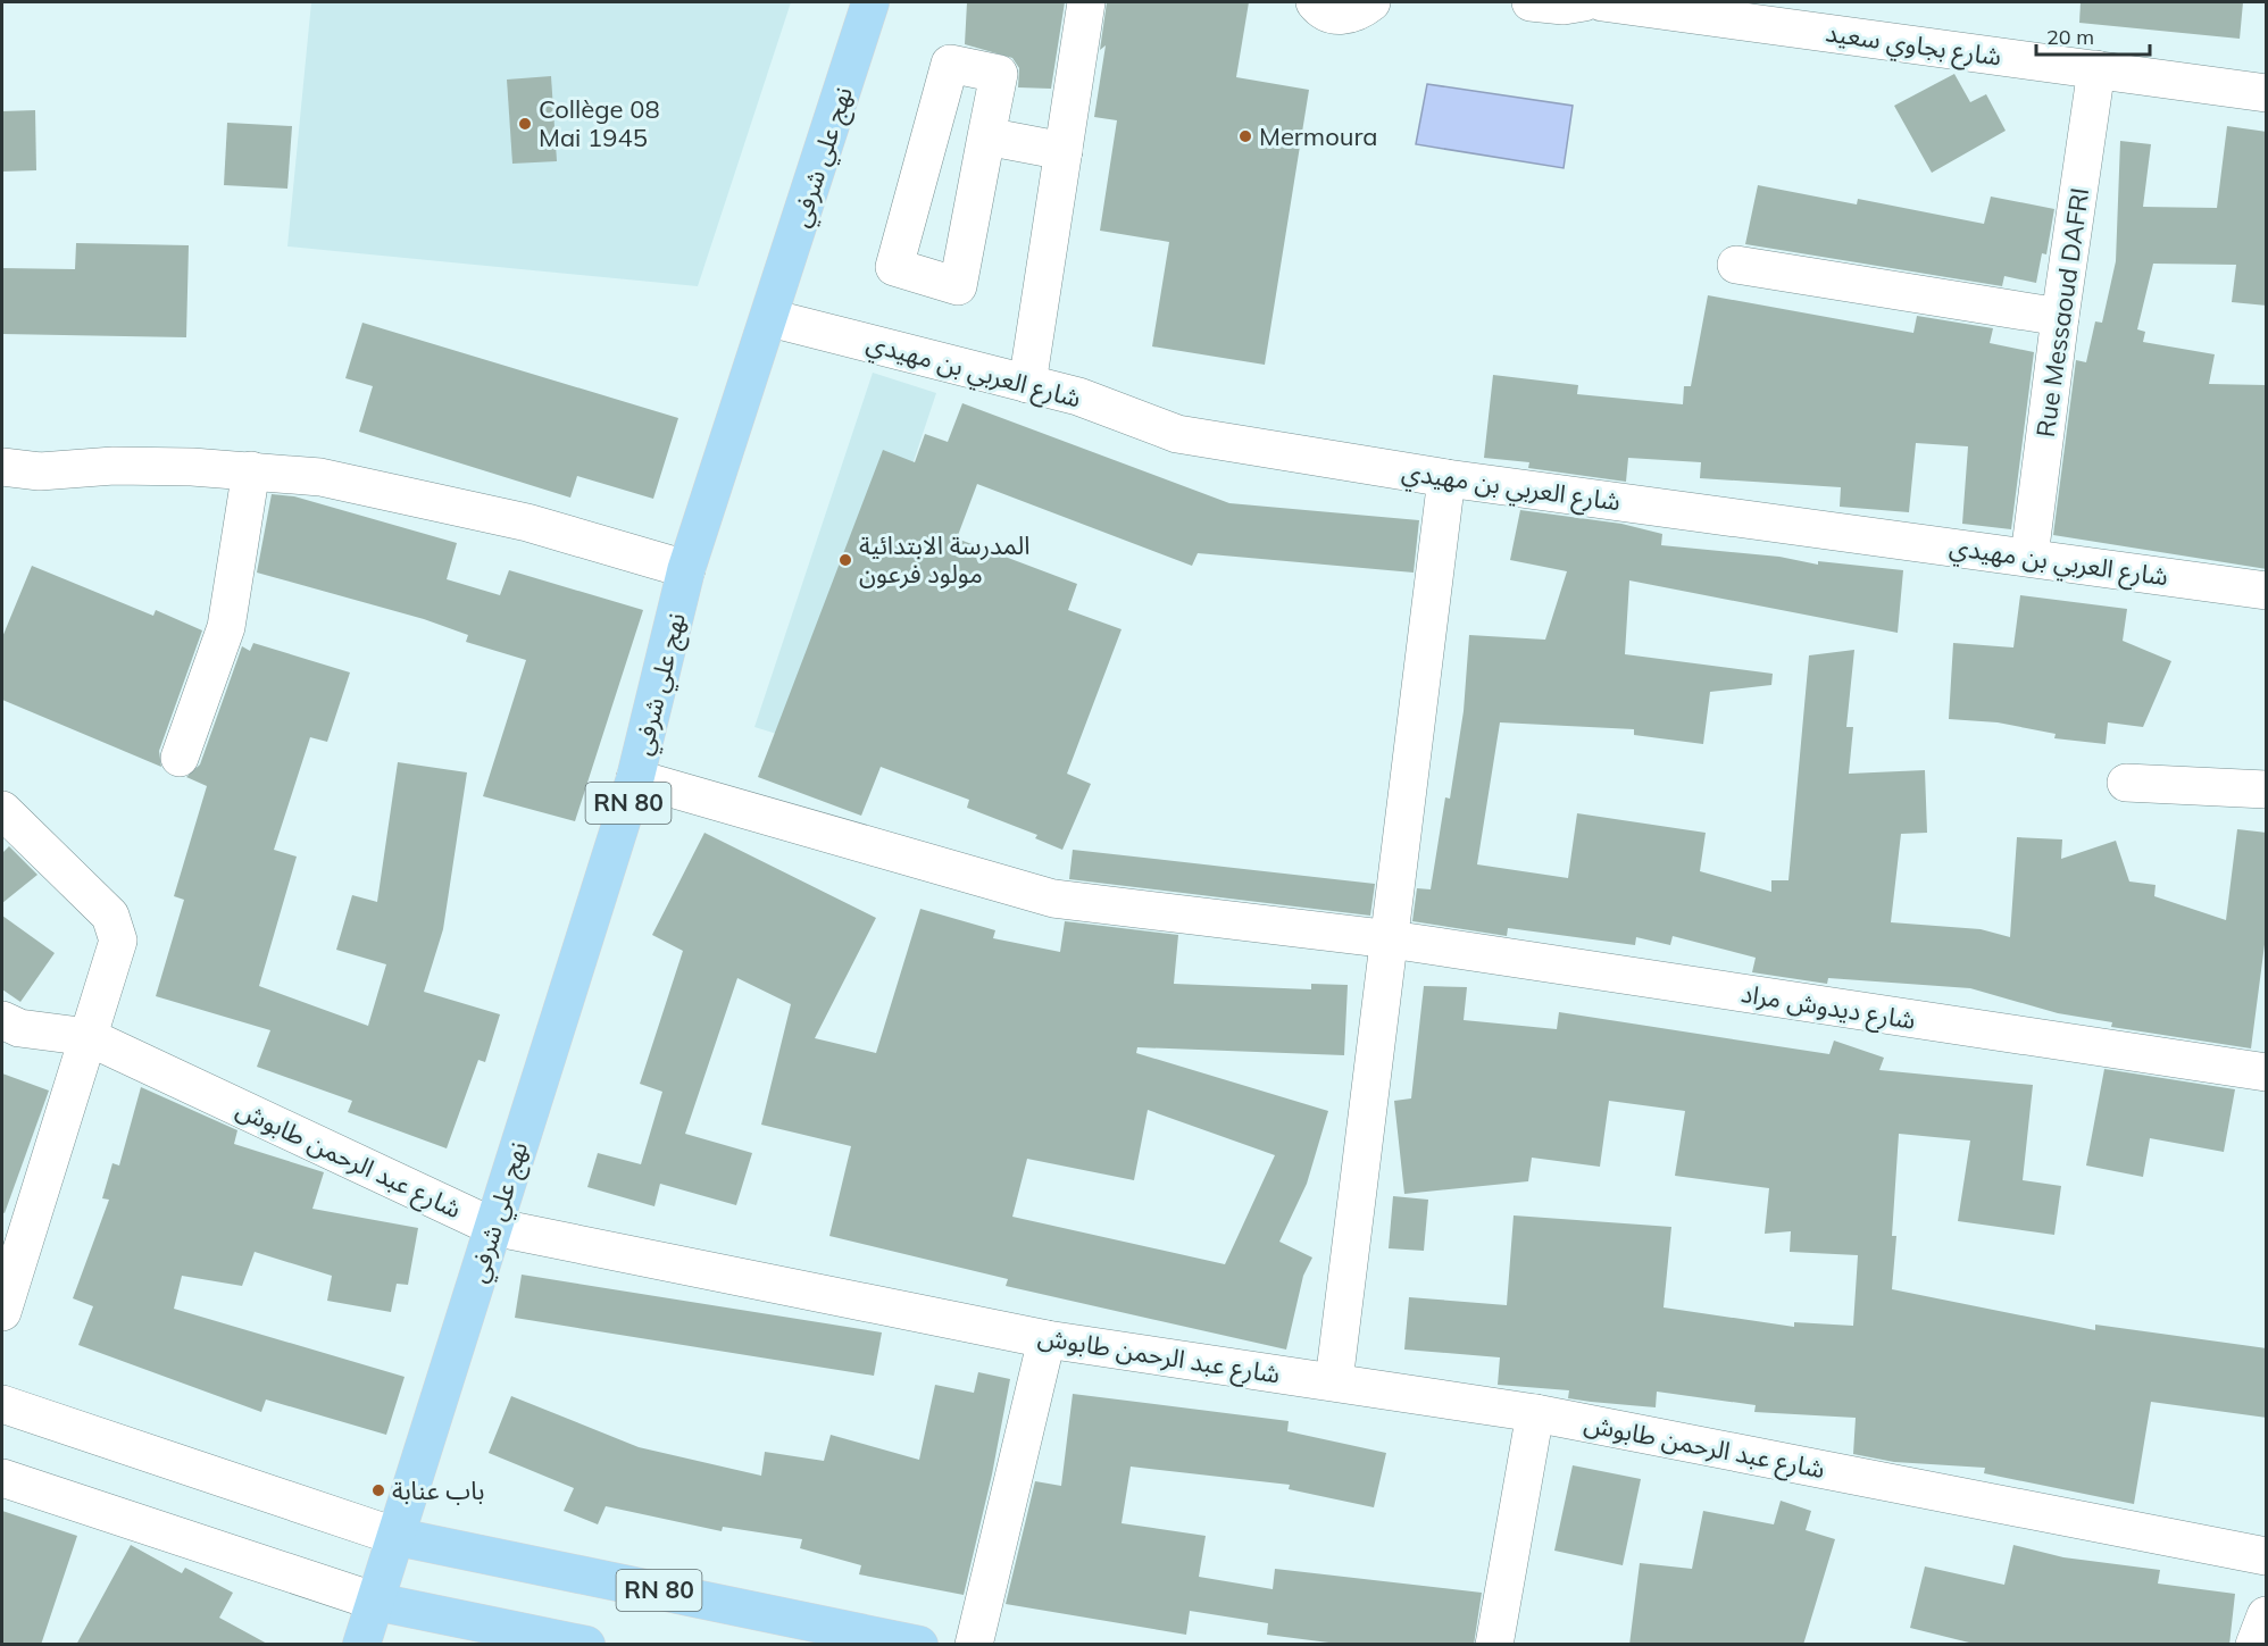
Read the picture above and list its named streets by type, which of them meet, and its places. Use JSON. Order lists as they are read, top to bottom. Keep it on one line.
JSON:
{"streets":{"main road":["نهج علي شرفي","RN 80"],"street":["شارع بجاوي سعيد","Rue Messaoud DAFRI","شارع العربي بن مهيدي","شارع ديدوش مراد","شارع عبد الرحمن طابوش"]},"crossings":[["شارع بجاوي سعيد","Rue Messaoud DAFRI"],["نهج علي شرفي","شارع العربي بن مهيدي"],["نهج علي شرفي","RN 80"],["نهج علي شرفي","شارع ديدوش مراد"],["نهج علي شرفي","شارع عبد الرحمن طابوش"],["Rue Messaoud DAFRI","شارع العربي بن مهيدي"]],"places":["Collège 08 Mai 1945","Mermoura","المدرسة الابتدائية مولود فرعون","باب عنابة"],"scale_bar":"20 m"}
